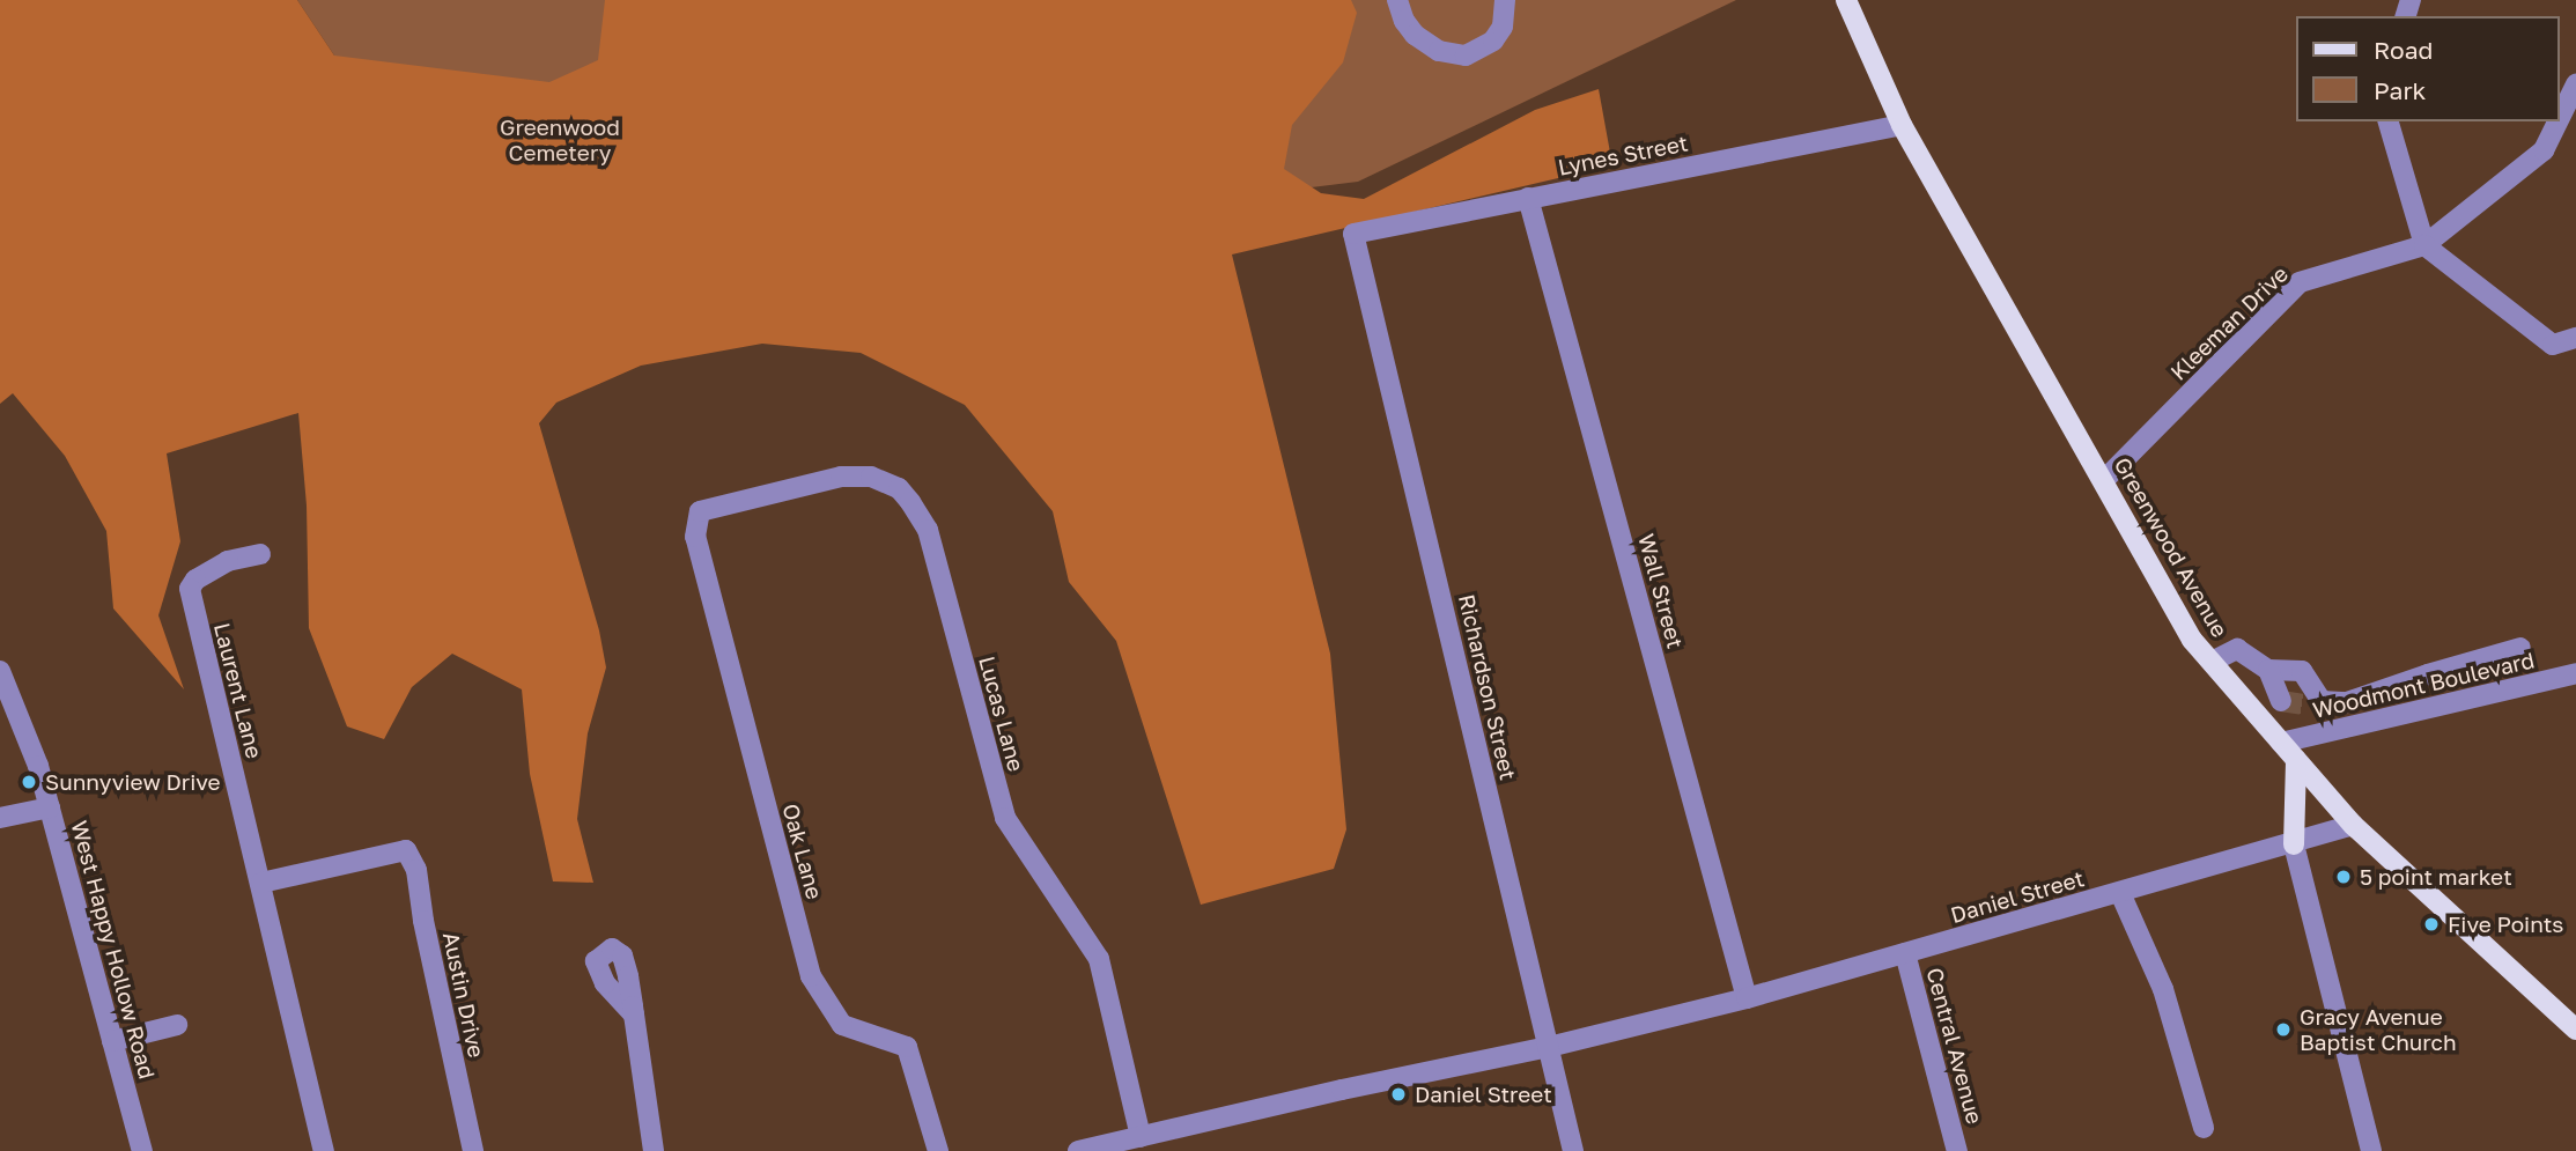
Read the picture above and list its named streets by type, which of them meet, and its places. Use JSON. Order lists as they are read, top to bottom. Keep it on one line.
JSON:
{"streets":{"main road":["Greenwood Avenue"],"street":["Lynes Street","Kleeman Drive","Wall Street","Woodmont Boulevard","Richardson Street","Laurent Lane","Lucas Lane","Oak Lane","Daniel Street","West Happy Hollow Road","Austin Drive","Central Avenue"]},"crossings":[["Lynes Street","Greenwood Avenue"],["Lynes Street","Wall Street"],["Lynes Street","Richardson Street"],["Kleeman Drive","Greenwood Avenue"],["Greenwood Avenue","Woodmont Boulevard"],["Greenwood Avenue","Daniel Street"],["Wall Street","Daniel Street"],["Richardson Street","Daniel Street"],["Laurent Lane","Austin Drive"],["Lucas Lane","Oak Lane"],["Lucas Lane","Daniel Street"],["Daniel Street","Central Avenue"]],"parks":["Greenwood Cemetery"],"places":["Sunnyview Drive","5 point market","Five Points","Gracy Avenue Baptist Church","Daniel Street"],"legend":["Road","Park"]}
